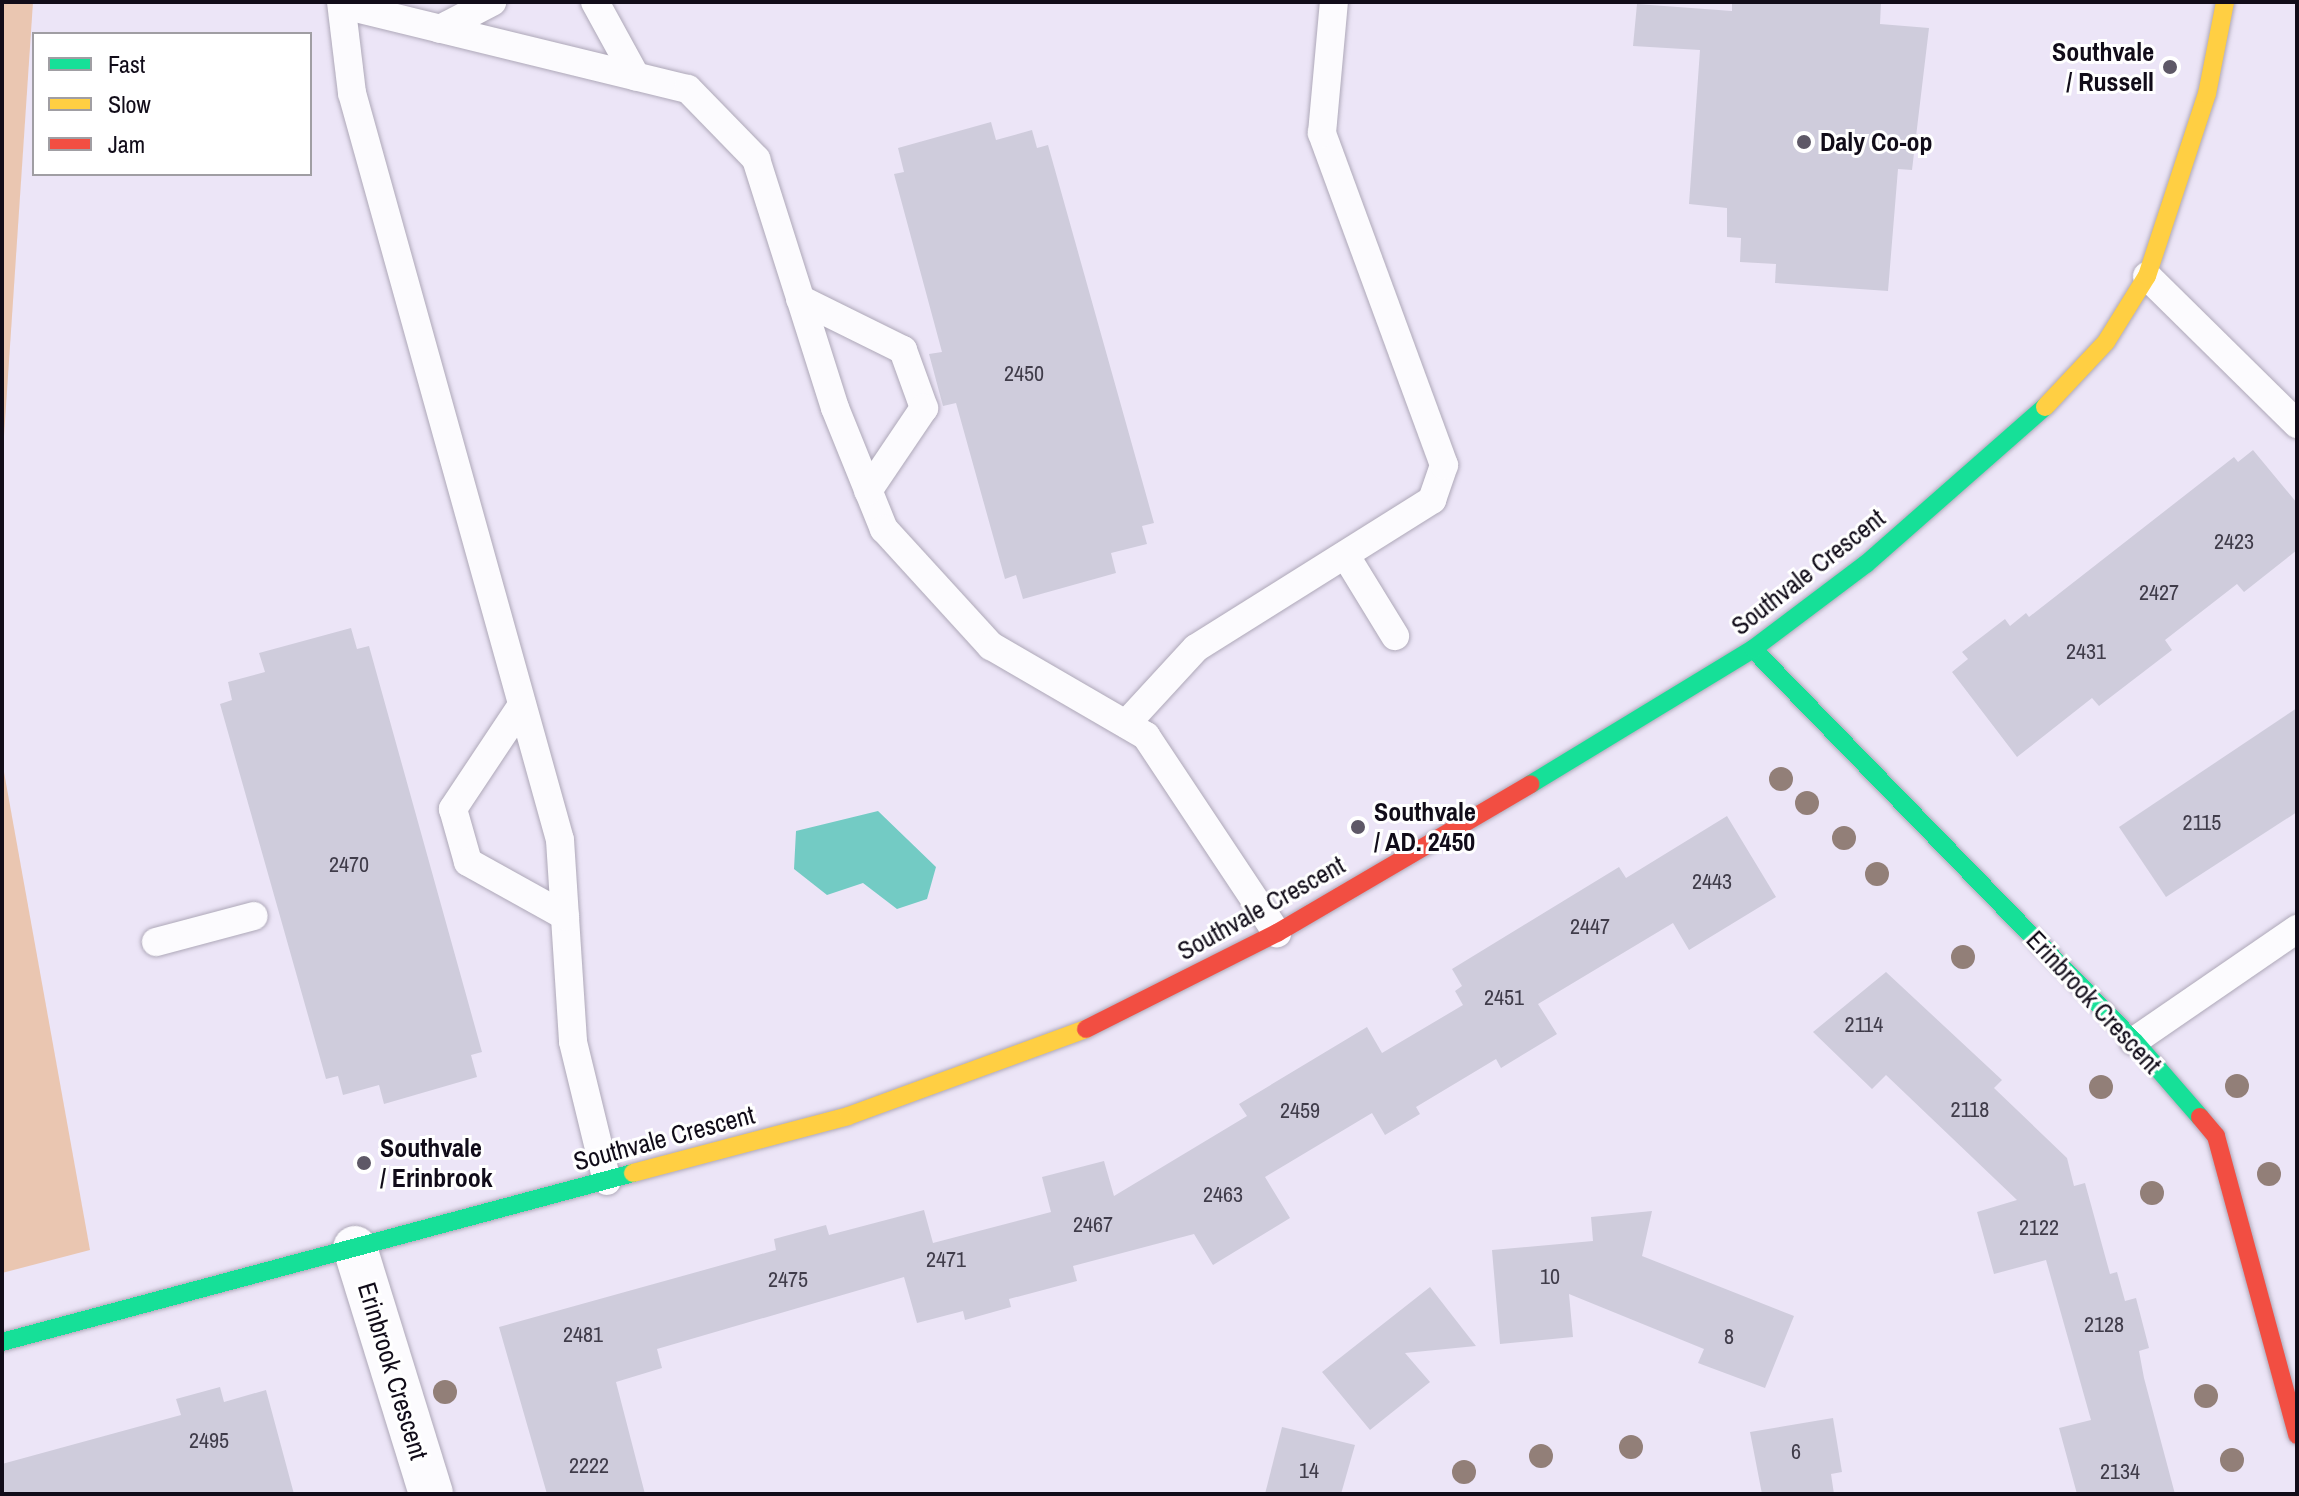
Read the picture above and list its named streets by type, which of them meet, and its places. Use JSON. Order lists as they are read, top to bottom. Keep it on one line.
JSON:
{"streets":{"street":["Southvale Crescent","Erinbrook Crescent"]},"crossings":[["Southvale Crescent","Erinbrook Crescent"]],"places":["Southvale / Russell","Daly Co-op","Southvale / AD. 2450","Southvale / Erinbrook"],"house_numbers":["2450","2423","2427","2431","2115","2470","2443","2447","2451","2114","2118","2459","2463","2467","2122","2471","10","2475","2128","2481","8","2495","6","2222","14","2134"],"legend":["Fast","Slow","Jam"]}
